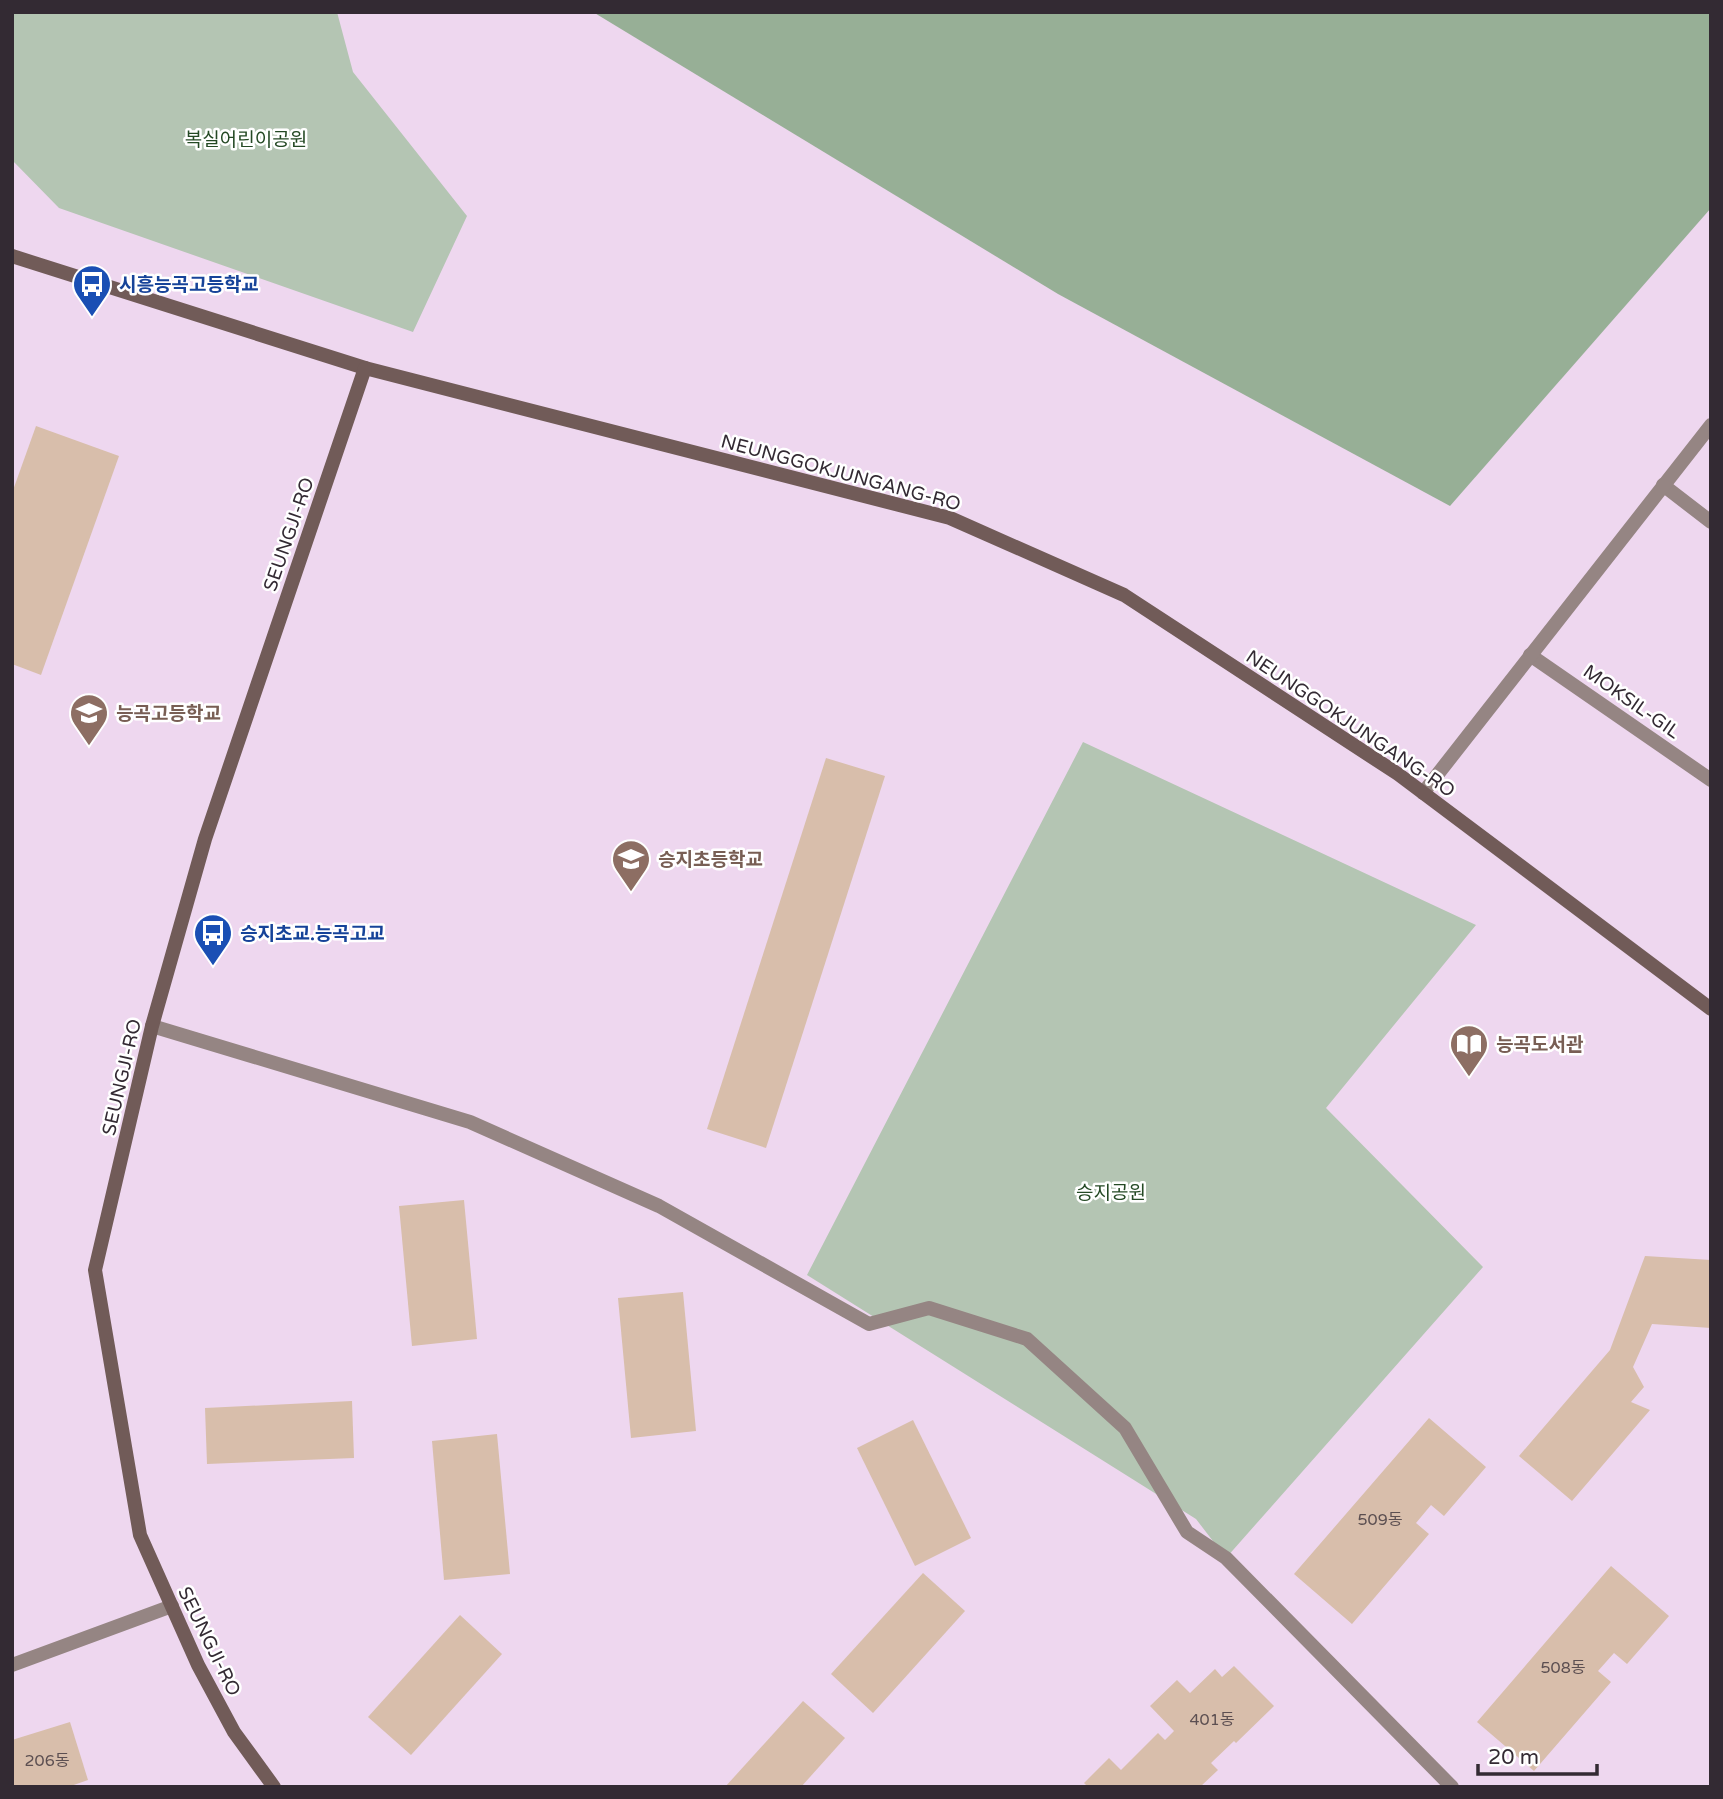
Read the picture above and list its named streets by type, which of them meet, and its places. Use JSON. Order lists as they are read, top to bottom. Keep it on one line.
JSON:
{"streets":{"street":["NEUNGGOKJUNGANG-RO","SEUNGJI-RO","MOKSIL-GIL"]},"crossings":[["NEUNGGOKJUNGANG-RO","SEUNGJI-RO"]],"parks":["복실어린이공원","승지공원"],"places":{"bus stop":["시흥능곡고등학교","승지초교.능곡고교"],"school or university":["능곡고등학교","승지초등학교"],"library":["능곡도서관"]},"house_numbers":["509동","508동","401동","206동"],"scale_bar":"20 m"}
